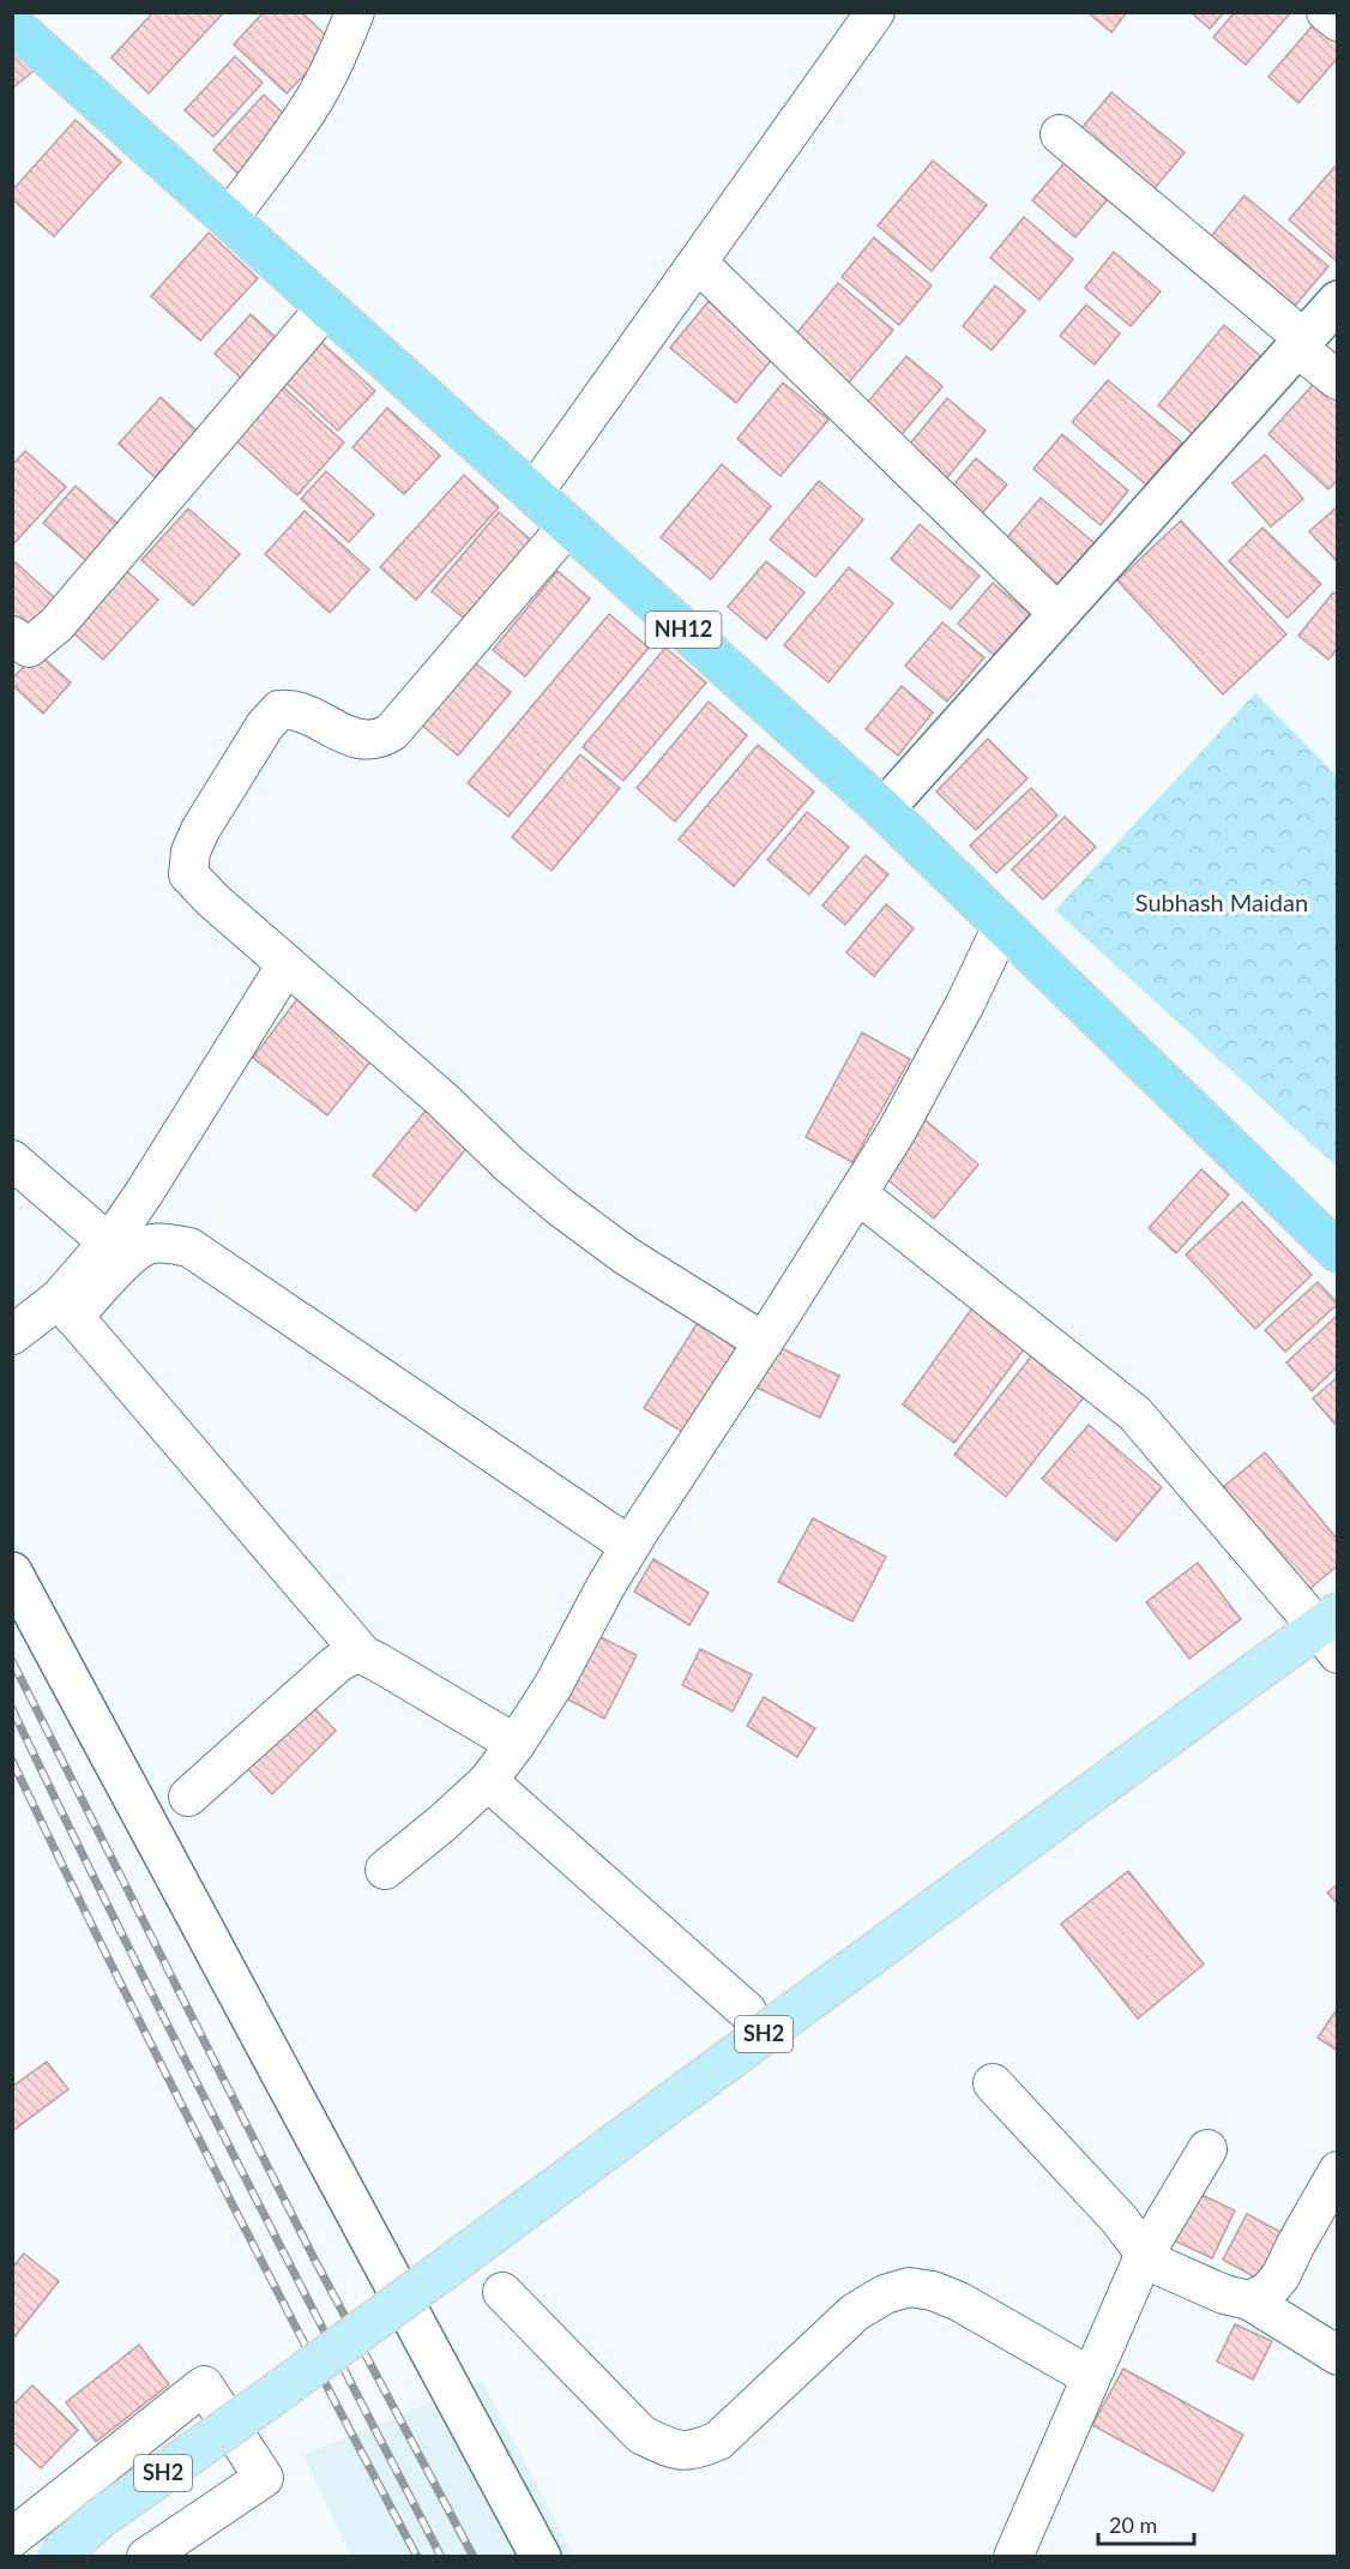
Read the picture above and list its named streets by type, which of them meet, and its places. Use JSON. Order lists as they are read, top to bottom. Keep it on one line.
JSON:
{"streets":{"highway":["NH12"],"main road":["SH2"]},"parks":["Subhash Maidan"],"scale_bar":"20 m"}
